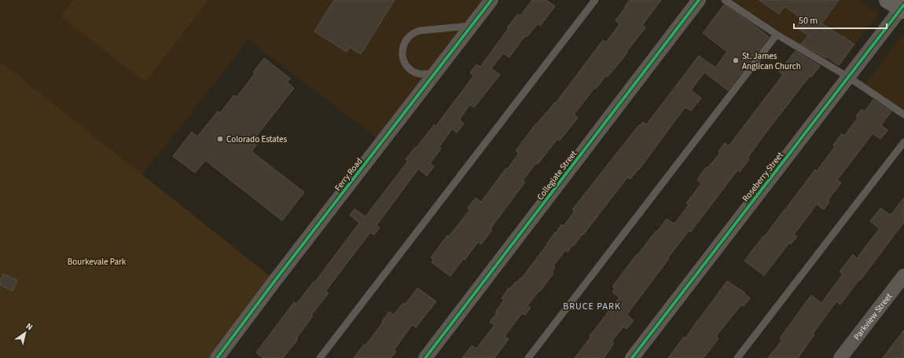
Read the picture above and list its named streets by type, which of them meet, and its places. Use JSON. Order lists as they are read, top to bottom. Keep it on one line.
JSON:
{"streets":{"street":["Ferry Road","Collegiate Street","Roseberry Street","Parkview Street"]},"districts":["BRUCE PARK"],"parks":["Bourkevale Park"],"places":["St. James Anglican Church","Colorado Estates"],"scale_bar":"50 m","north":"top right"}
